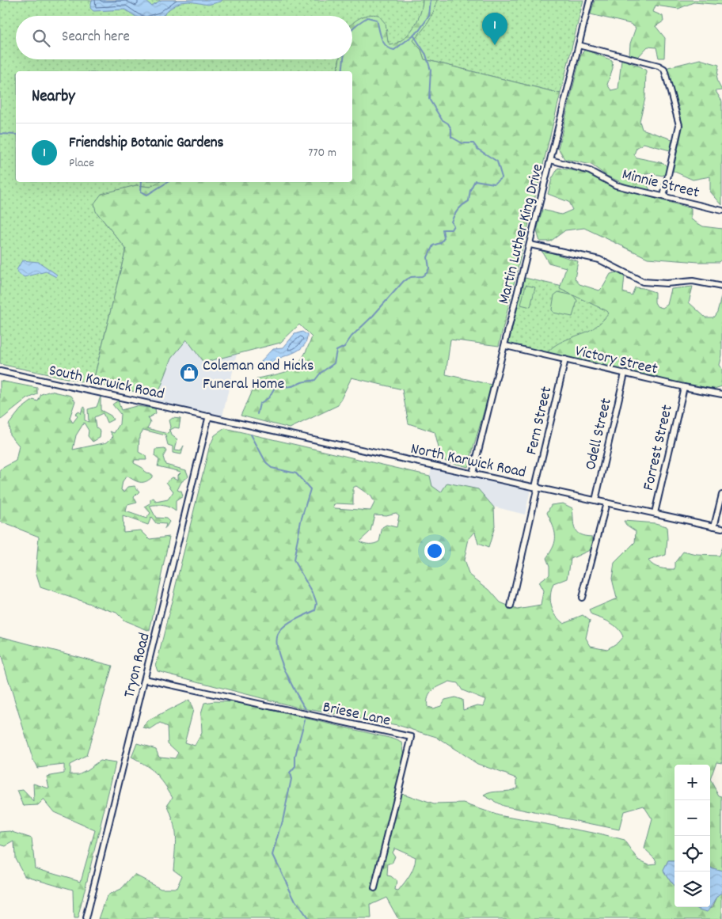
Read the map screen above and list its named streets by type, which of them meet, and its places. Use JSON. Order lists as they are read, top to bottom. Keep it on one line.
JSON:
{"streets":{"street":["Minnie Street","Martin Luther King Drive","Victory Street","South Karwick Road","Fern Street","Odell Street","Forrest Street","North Karwick Road","Tryon Road","Briese Lane"]},"crossings":[["Minnie Street","Martin Luther King Drive"],["Martin Luther King Drive","Victory Street"],["Martin Luther King Drive","North Karwick Road"],["Victory Street","Fern Street"],["Victory Street","Odell Street"],["Victory Street","Forrest Street"],["South Karwick Road","North Karwick Road"],["South Karwick Road","Tryon Road"],["Fern Street","North Karwick Road"],["Odell Street","North Karwick Road"],["Forrest Street","North Karwick Road"],["North Karwick Road","Tryon Road"],["Tryon Road","Briese Lane"]],"places":{"shop":["Coleman and Hicks Funeral Home"]},"page":{"pins":"1","search":"Search here","heading":"Nearby","list":[{"mark":"1","name":"Friendship Botanic Gardens","note":"Place","value":"770 m"}],"map_buttons":["+","−"]}}
